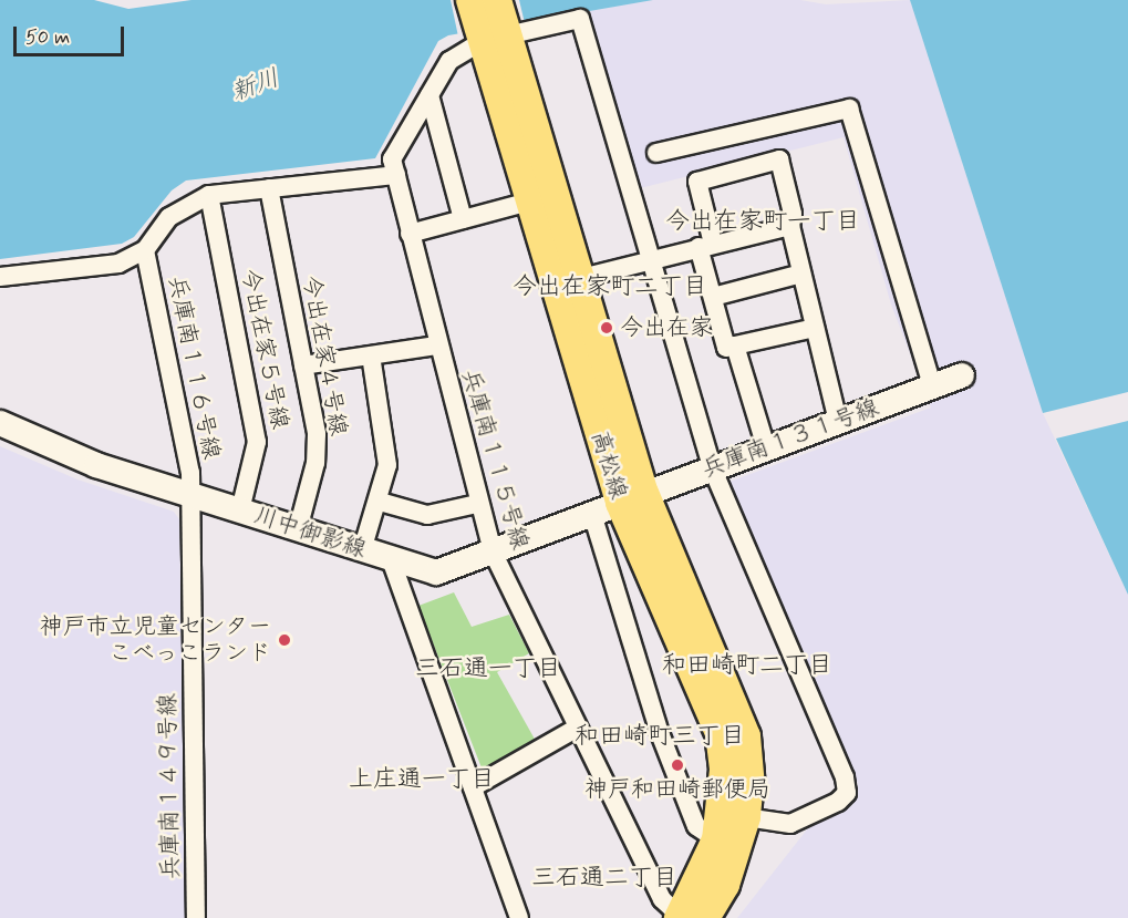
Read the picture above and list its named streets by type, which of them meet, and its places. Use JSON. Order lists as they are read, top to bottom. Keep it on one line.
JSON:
{"streets":{"main road":["高松線"],"street":["今出在家５号線","今出在家４号線","兵庫南１１６号線","兵庫南１３１号線","兵庫南１１５号線","川中御影線","兵庫南１４９号線"]},"crossings":[["今出在家５号線","川中御影線"],["今出在家４号線","川中御影線"],["兵庫南１１６号線","川中御影線"],["兵庫南１１６号線","兵庫南１４９号線"],["兵庫南１３１号線","高松線"],["兵庫南１３１号線","川中御影線"],["兵庫南１１５号線","高松線"],["兵庫南１１５号線","川中御影線"],["高松線","川中御影線"],["川中御影線","兵庫南１４９号線"]],"districts":["今出在家町一丁目","今出在家町二丁目","和田崎町二丁目","三石通一丁目","和田崎町三丁目","上庄通一丁目","三石通二丁目"],"water":["新川"],"places":["今出在家","神戸市立児童センター こべっこランド","神戸和田崎郵便局"],"scale_bar":"50 m"}
